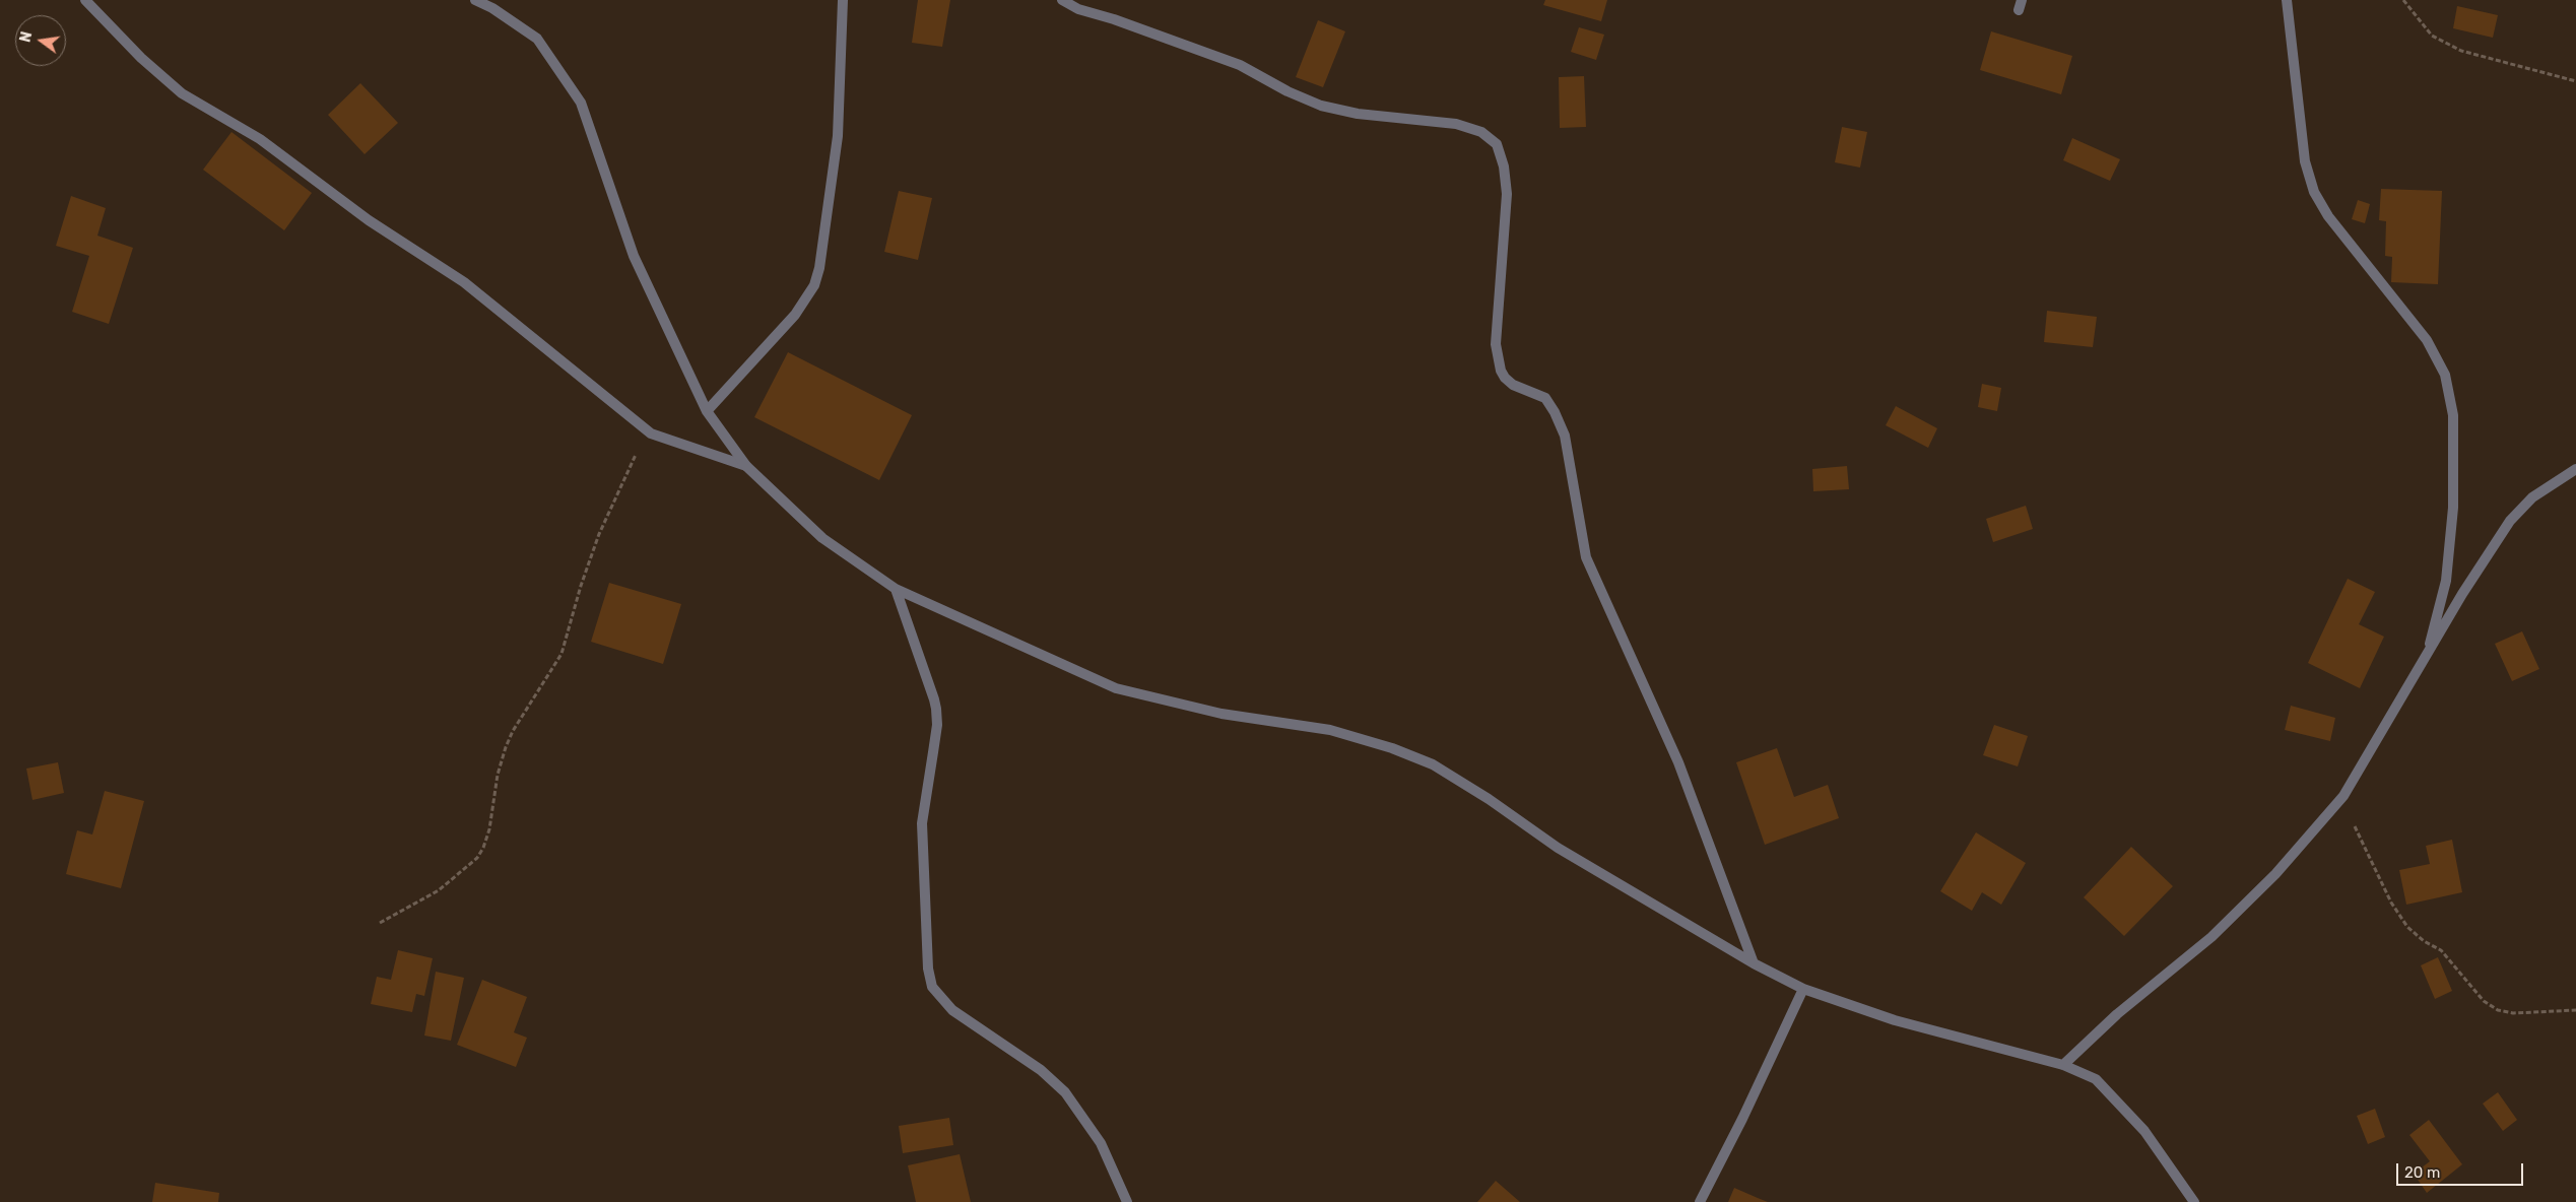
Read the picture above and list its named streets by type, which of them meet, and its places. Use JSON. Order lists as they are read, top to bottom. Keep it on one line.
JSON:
{"scale_bar":"20 m","north":"left"}
